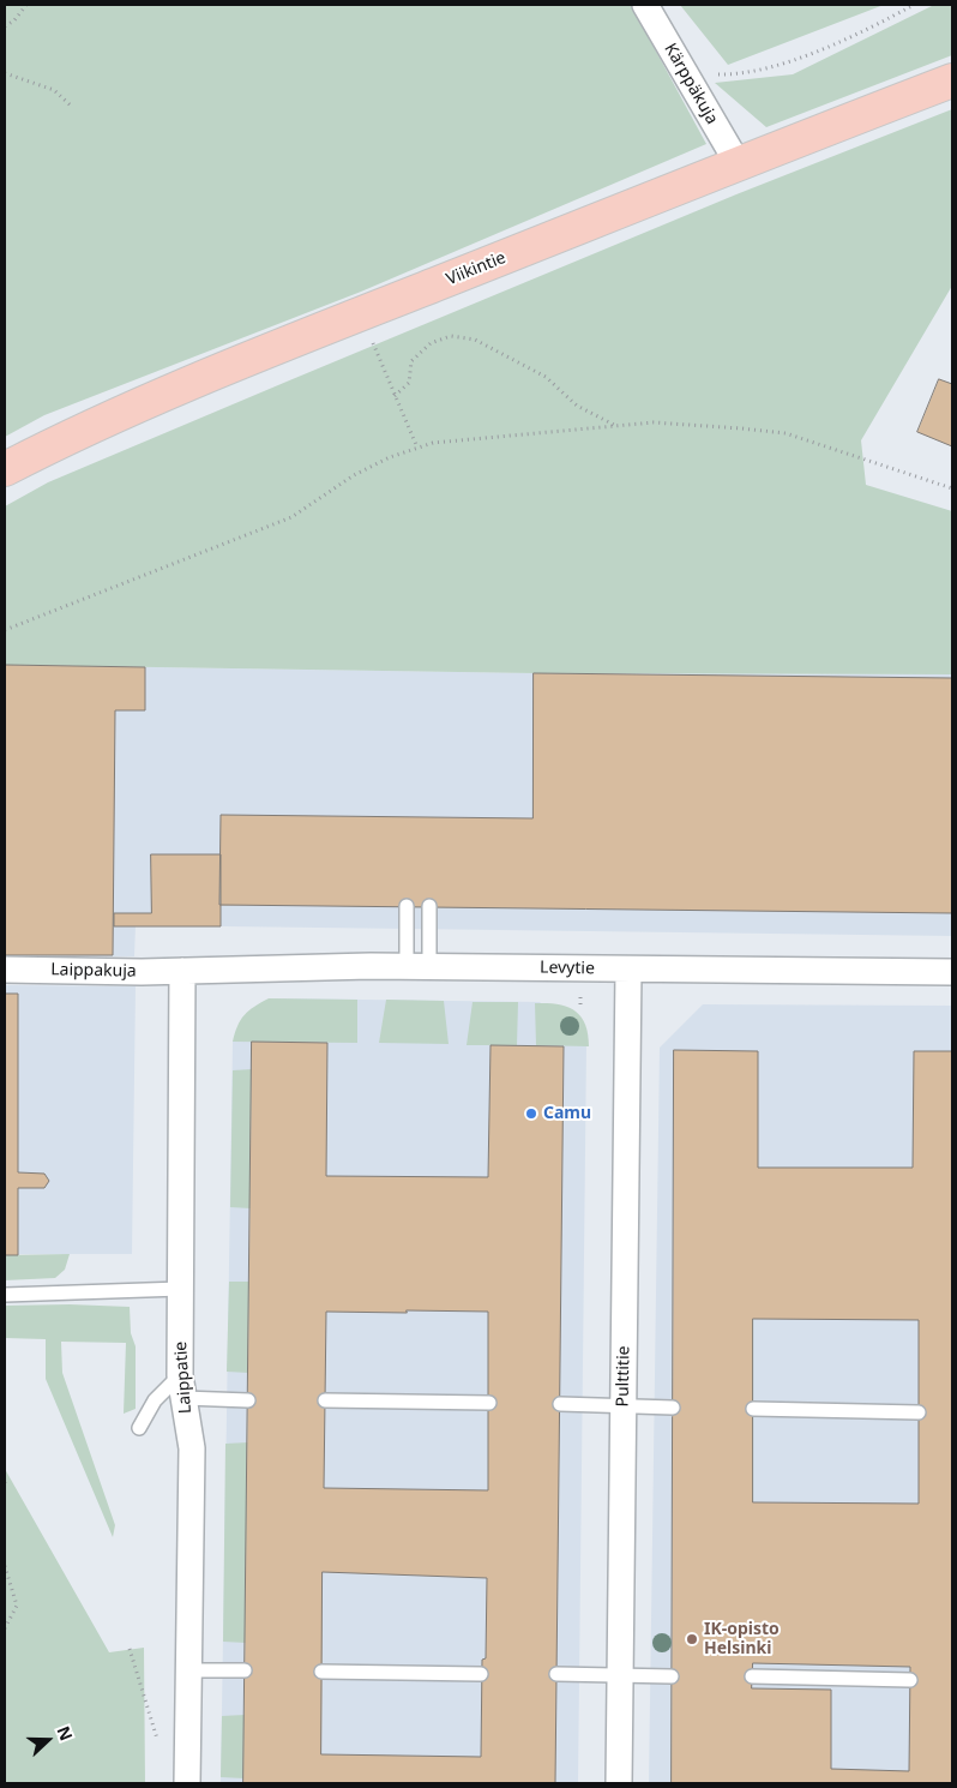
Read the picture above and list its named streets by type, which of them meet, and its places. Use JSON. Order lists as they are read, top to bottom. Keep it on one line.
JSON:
{"streets":{"main road":["Viikintie"],"street":["Kärppäkuja","Levytie","Laippakuja","Pulttitie","Laippatie"]},"crossings":[["Kärppäkuja","Viikintie"],["Levytie","Laippakuja"],["Levytie","Pulttitie"],["Levytie","Laippatie"],["Laippakuja","Laippatie"]],"places":["Camu","IK-opisto Helsinki"],"north":"right"}
